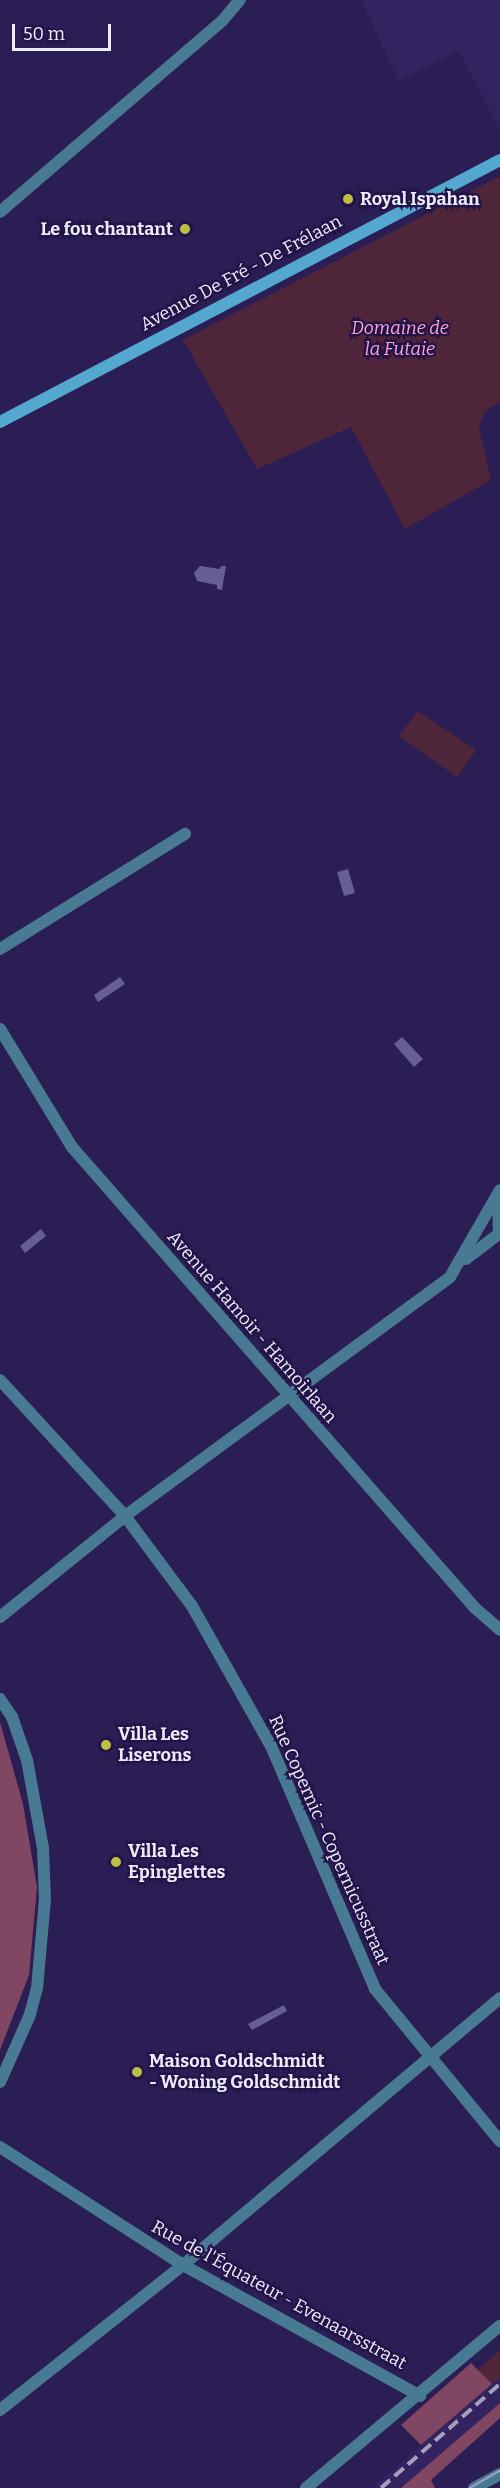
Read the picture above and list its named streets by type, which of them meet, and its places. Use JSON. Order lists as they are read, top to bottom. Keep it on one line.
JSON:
{"streets":{"main road":["Avenue De Fré - De Frélaan"],"street":["Avenue Hamoir - Hamoirlaan","Rue Copernic - Copernicusstraat","Rue de l'Équateur - Evenaarsstraat"]},"parks":["Domaine de la Futaie"],"places":["Royal Ispahan","Le fou chantant","Villa Les Liserons","Villa Les Epinglettes","Maison Goldschmidt - Woning Goldschmidt"],"scale_bar":"50 m"}
